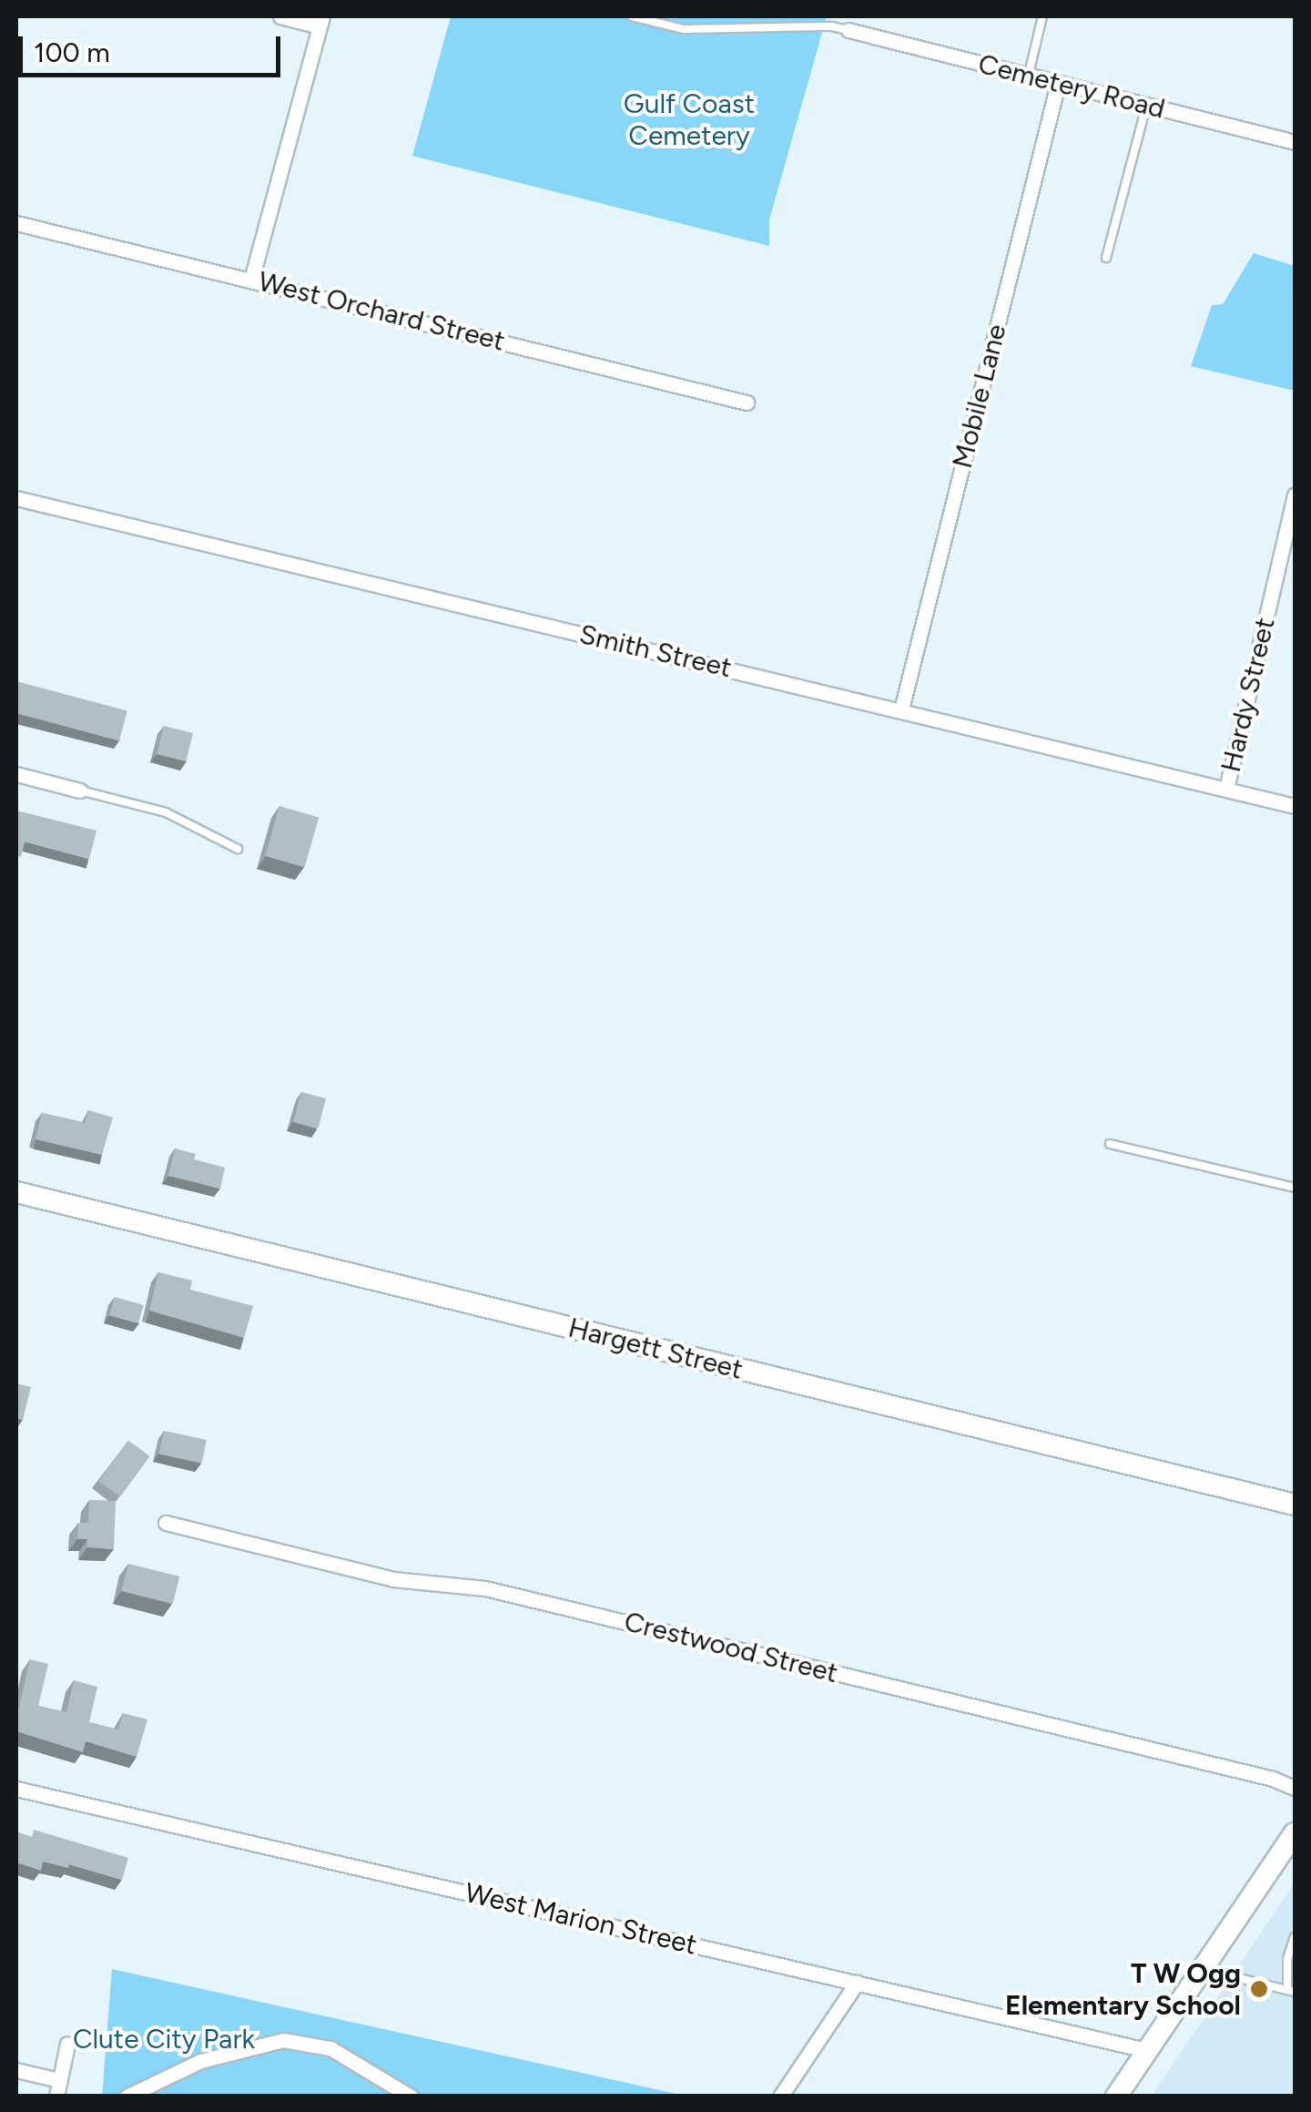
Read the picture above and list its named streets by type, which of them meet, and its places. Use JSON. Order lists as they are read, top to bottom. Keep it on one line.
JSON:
{"streets":{"street":["Cemetery Road","West Orchard Street","Mobile Lane","Smith Street","Hardy Street","Hargett Street","Crestwood Street","West Marion Street"]},"crossings":[["Cemetery Road","Mobile Lane"],["Mobile Lane","Smith Street"],["Smith Street","Hardy Street"]],"parks":["Gulf Coast Cemetery","Clute City Park"],"places":["T W Ogg Elementary School"],"scale_bar":"100 m"}
